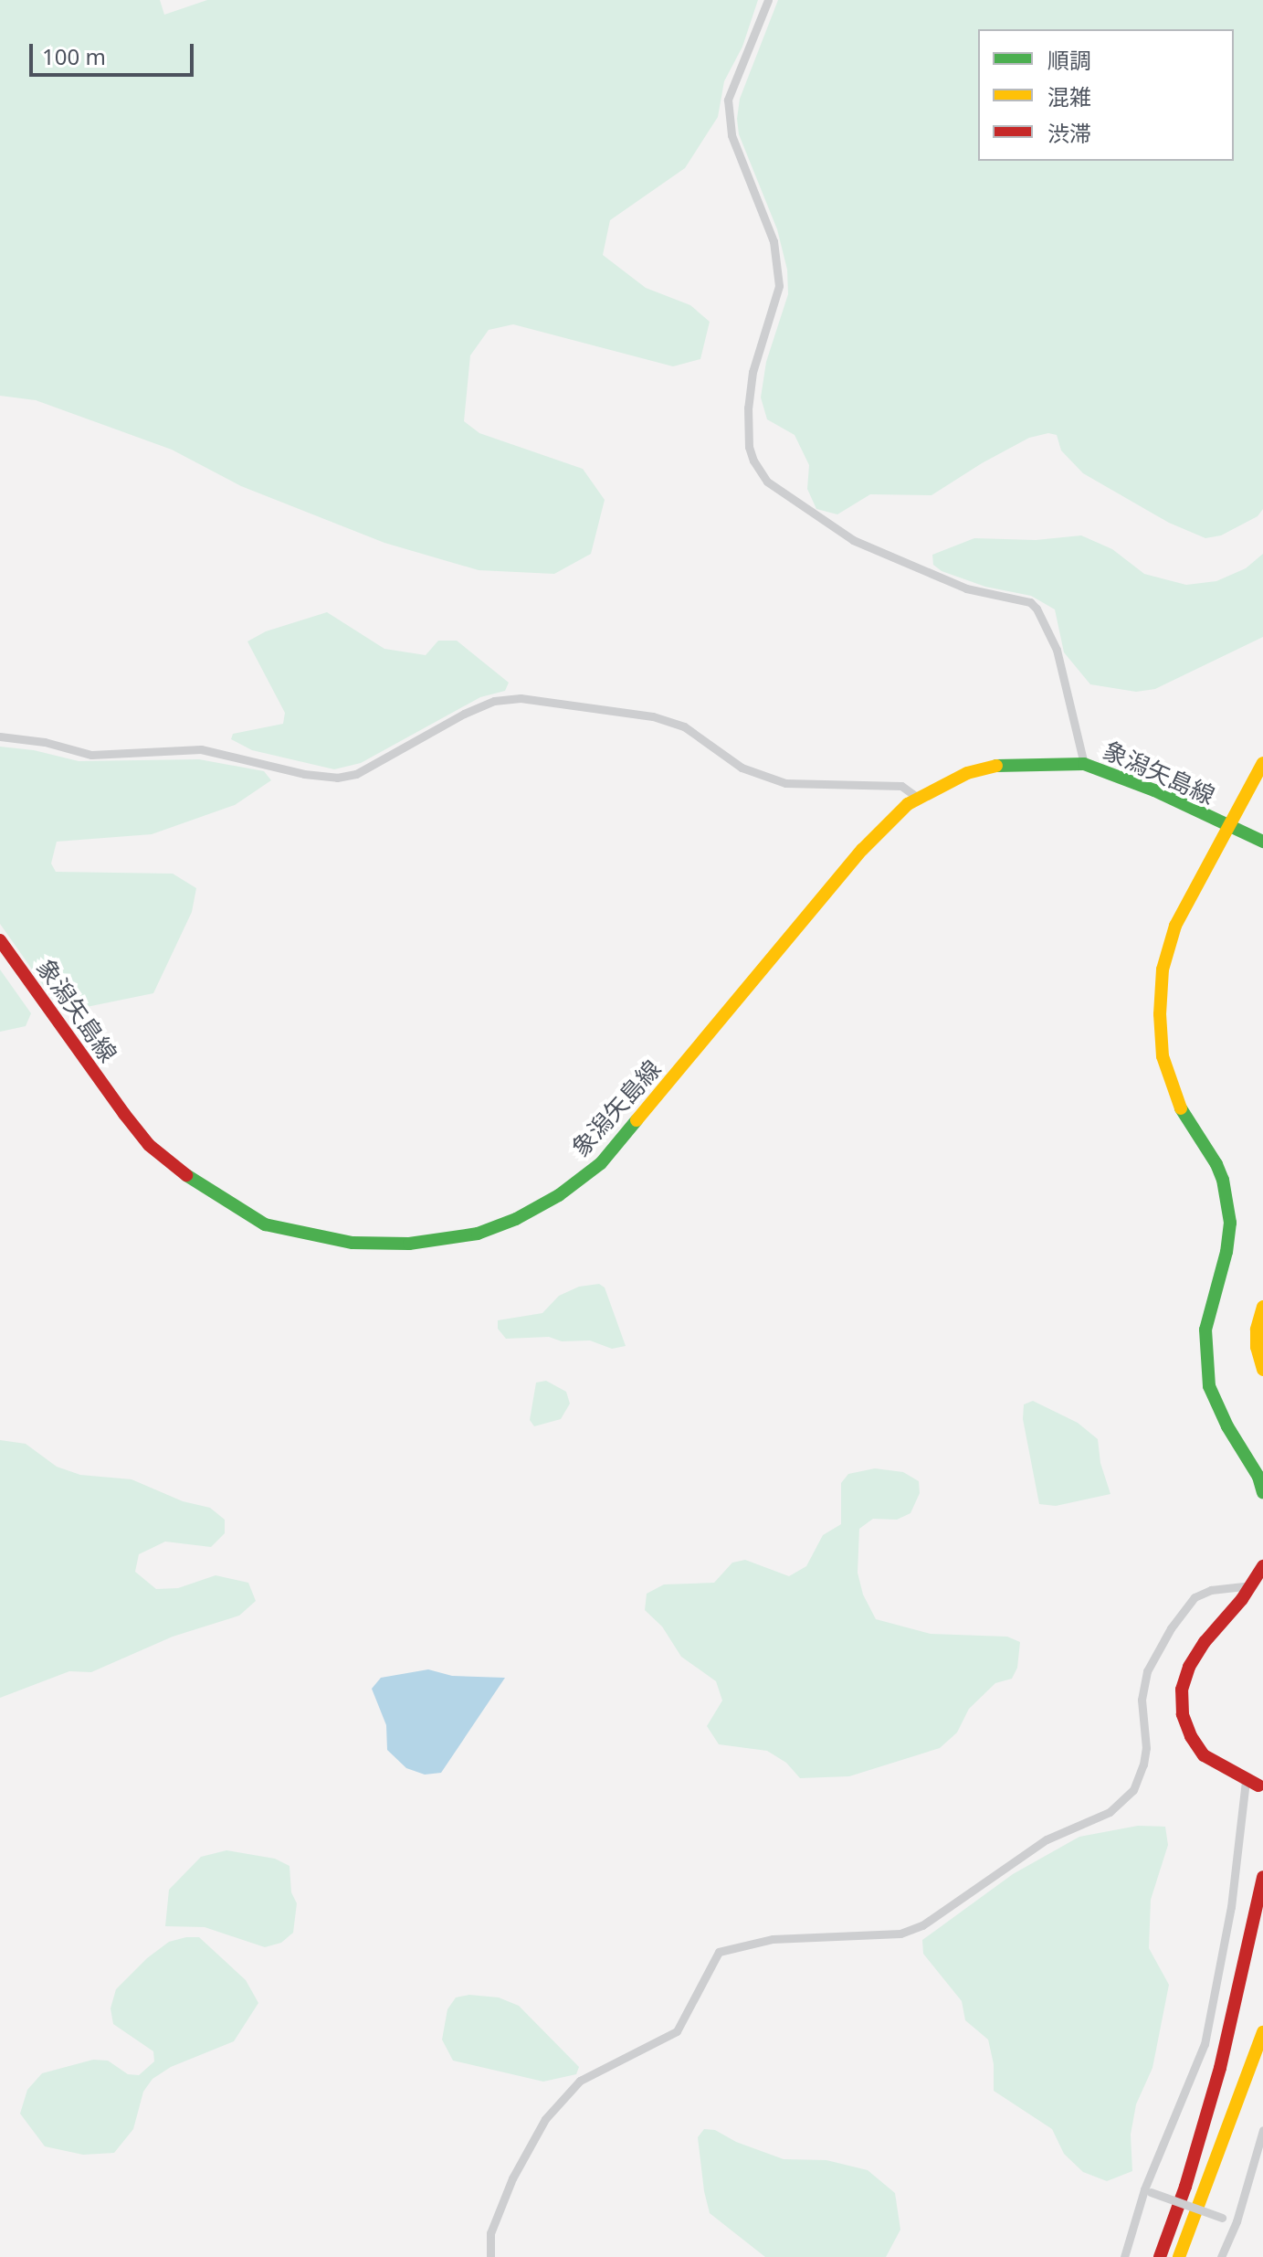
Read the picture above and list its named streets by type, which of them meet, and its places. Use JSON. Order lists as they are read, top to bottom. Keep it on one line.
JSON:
{"streets":{"main road":["象潟矢島線"]},"legend":["順調","混雑","渋滞"],"scale_bar":"100 m"}
